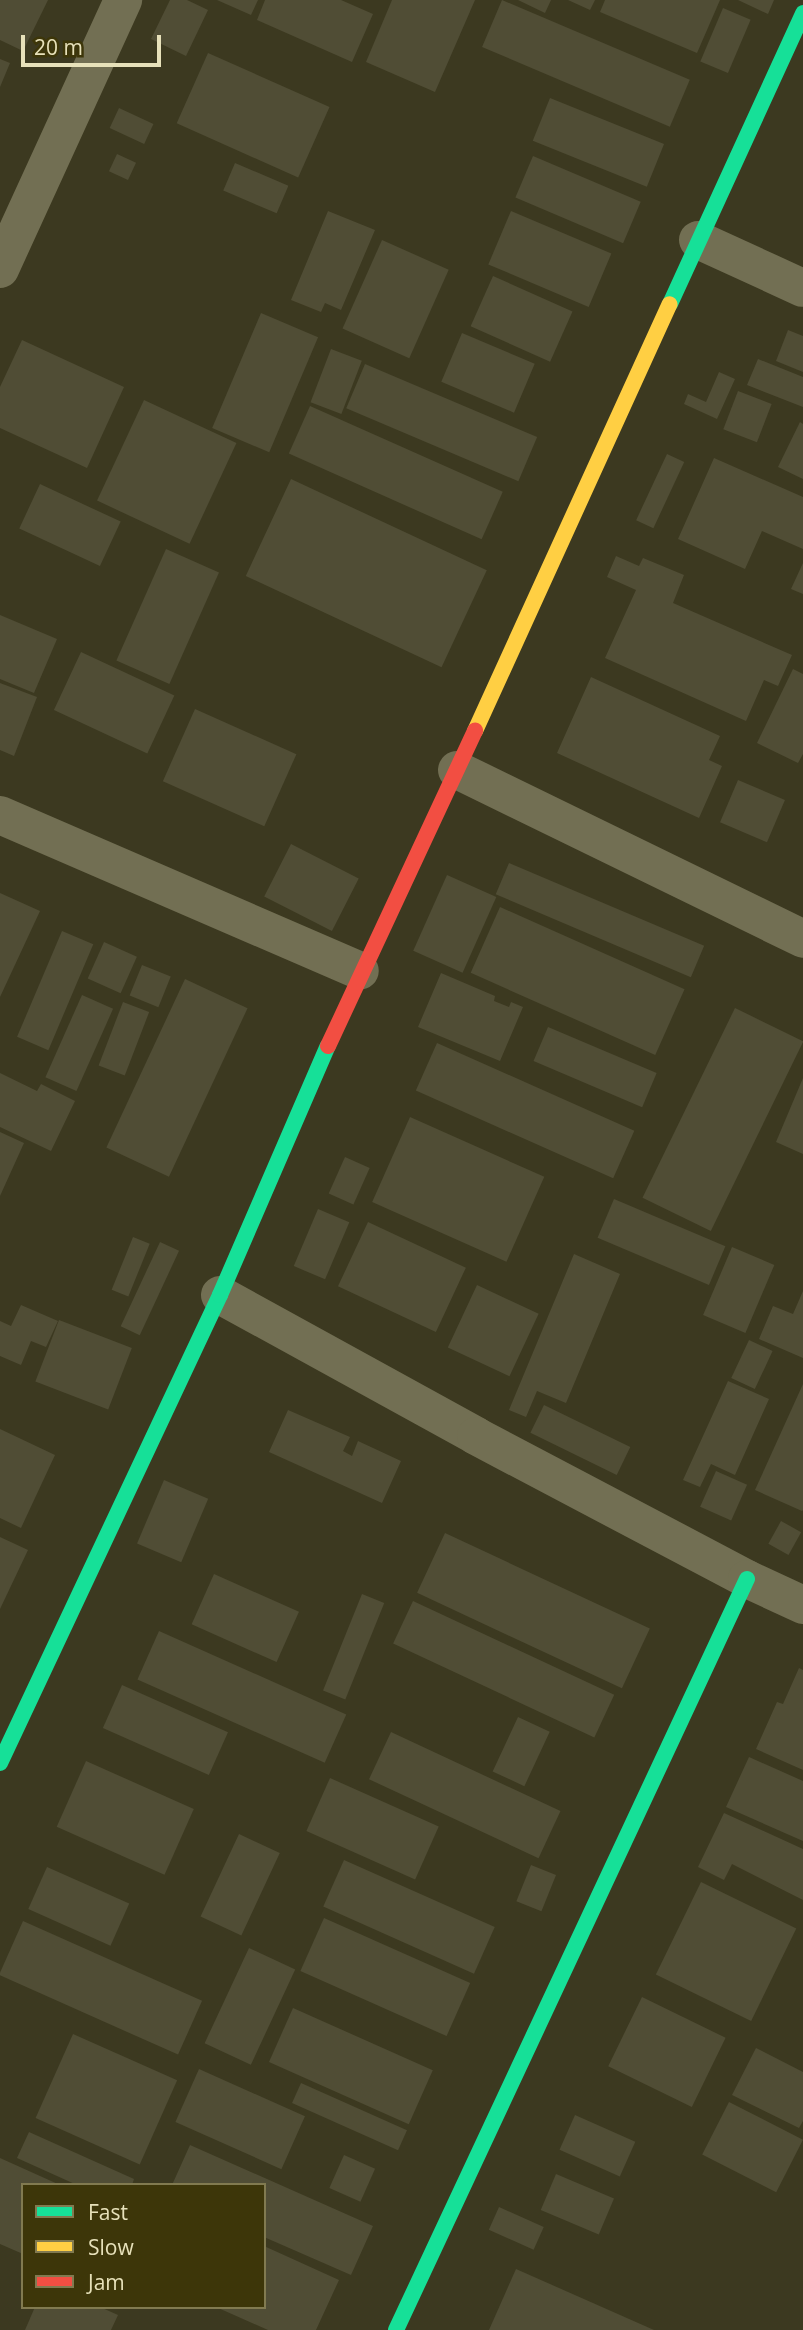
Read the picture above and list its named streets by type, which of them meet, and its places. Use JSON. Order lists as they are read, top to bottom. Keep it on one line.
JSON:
{"legend":["Fast","Slow","Jam"],"scale_bar":"20 m"}
